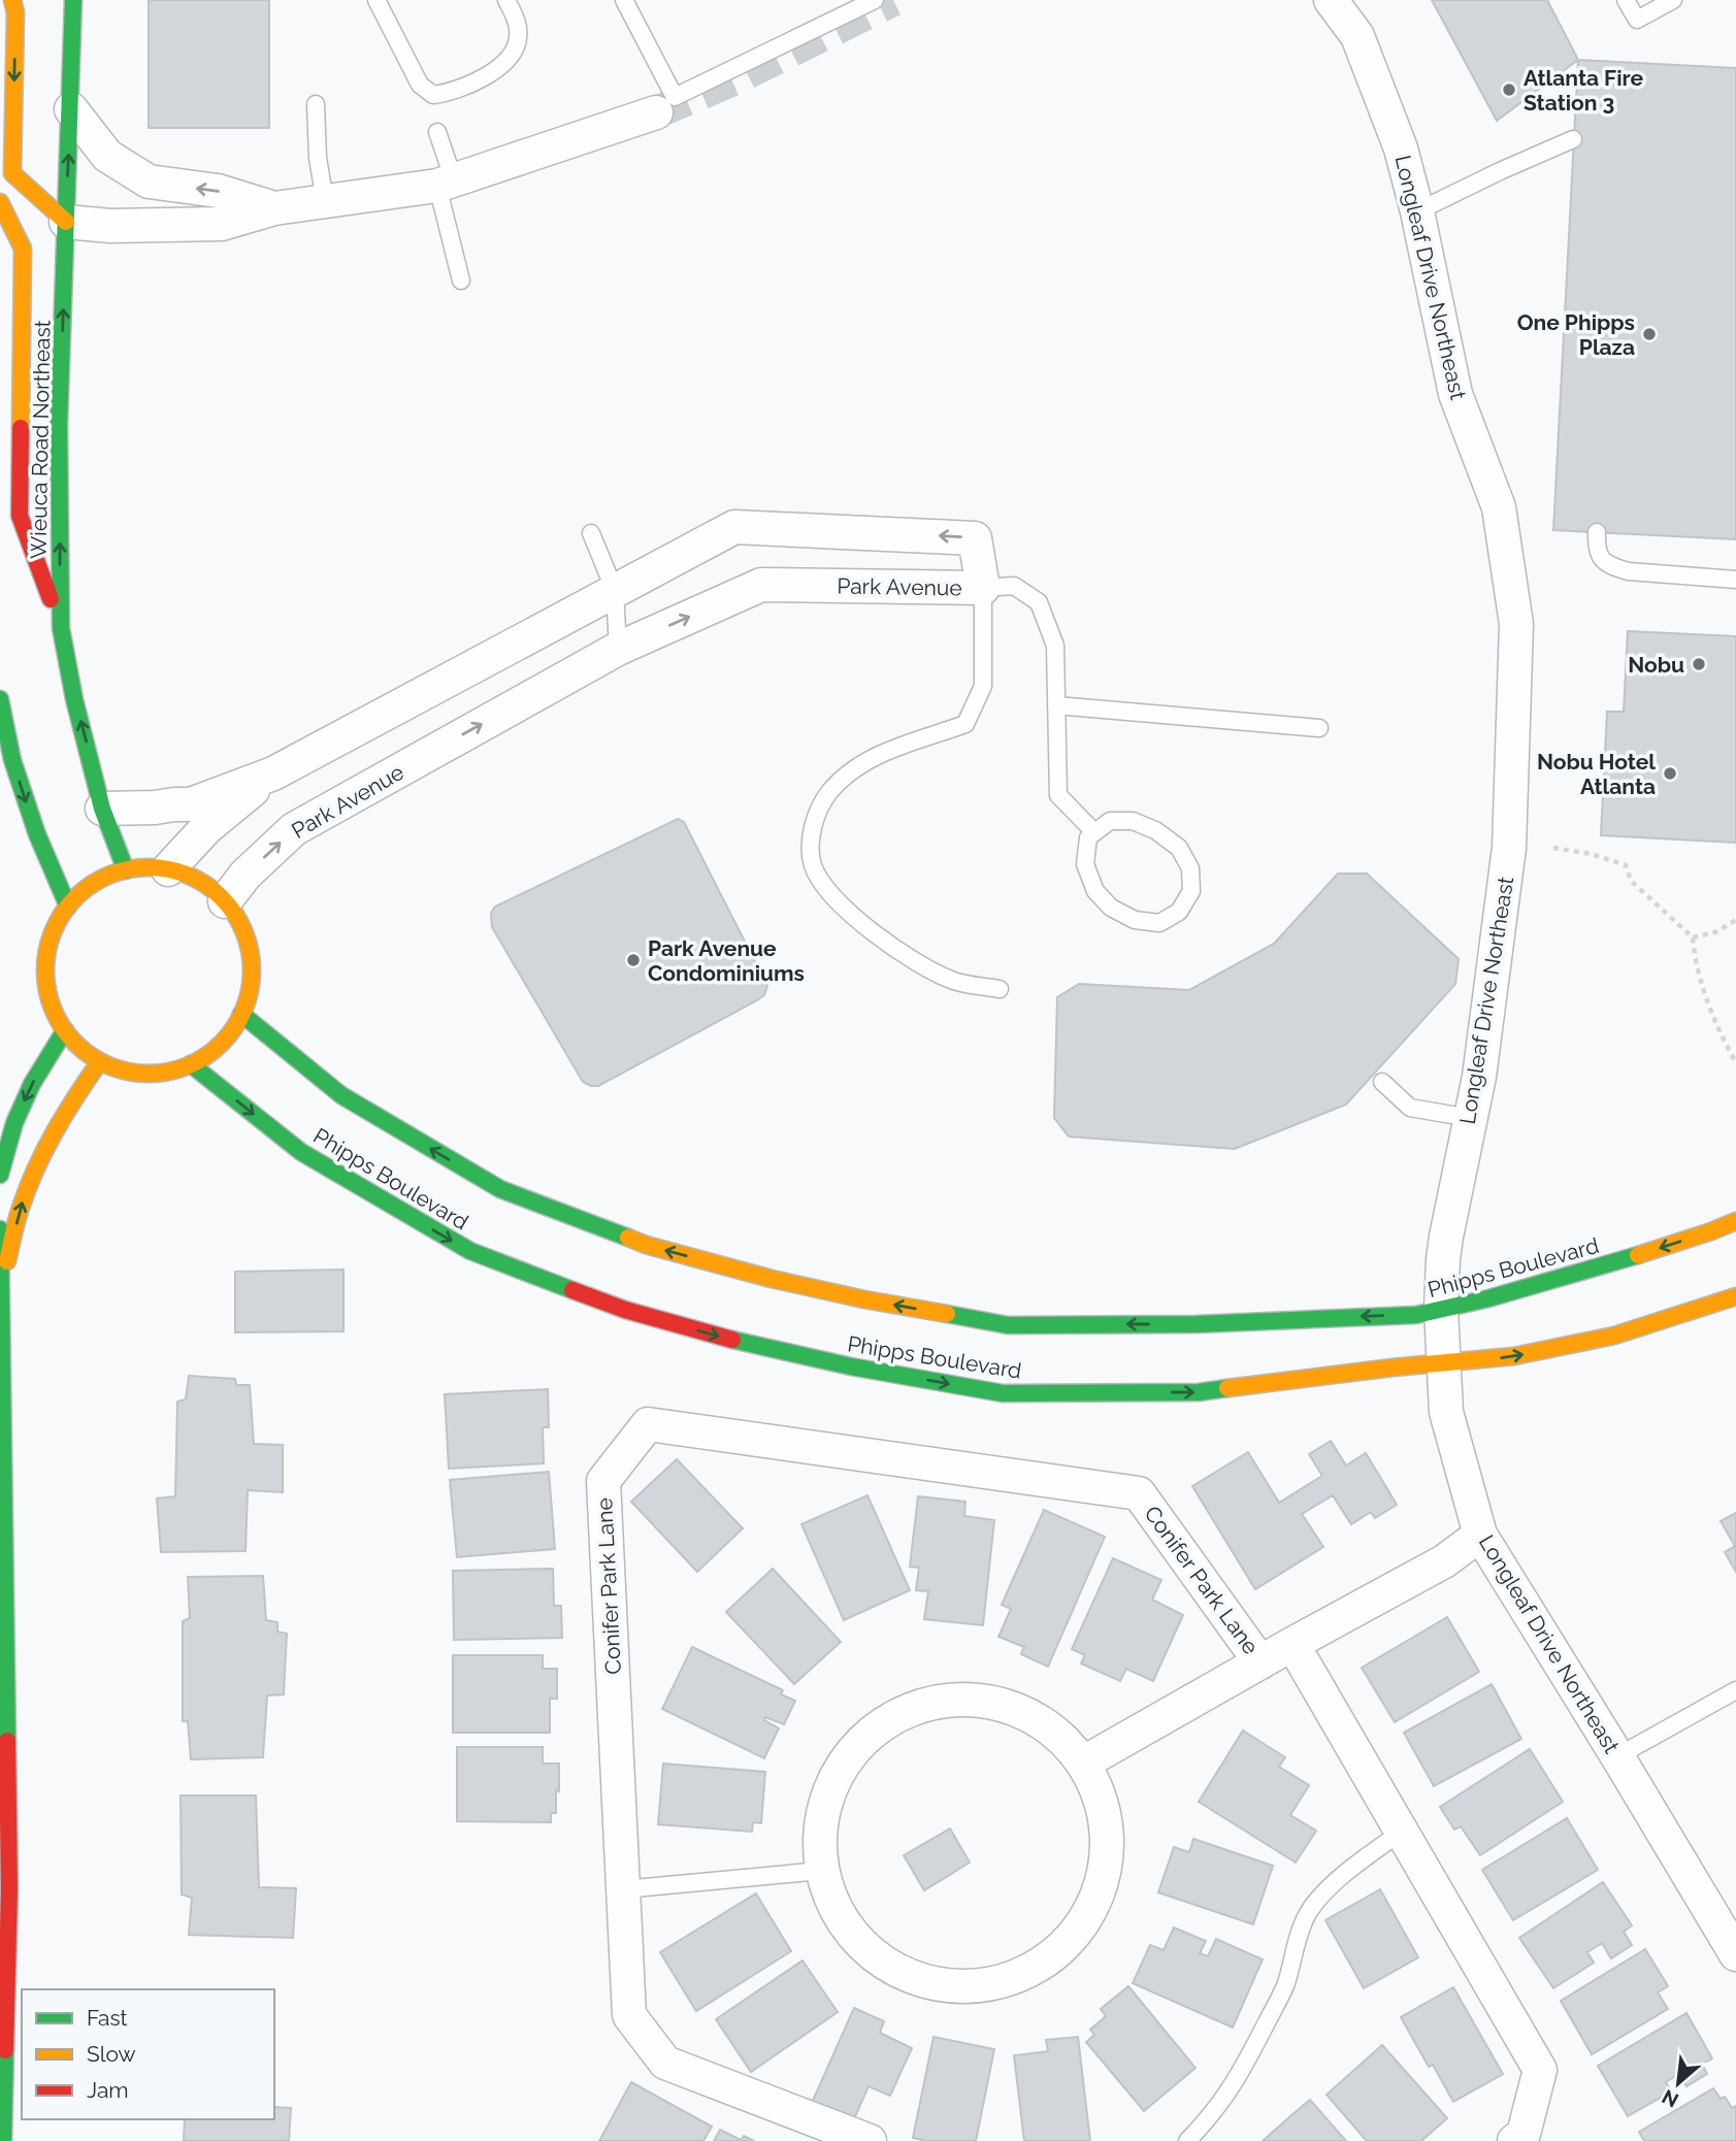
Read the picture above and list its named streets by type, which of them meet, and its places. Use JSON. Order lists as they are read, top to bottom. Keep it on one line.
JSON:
{"streets":{"main road":["Wieuca Road Northeast","Phipps Boulevard"],"street":["Longleaf Drive Northeast","Park Avenue","Conifer Park Lane"]},"crossings":[["Longleaf Drive Northeast","Phipps Boulevard"],["Wieuca Road Northeast","Park Avenue"],["Wieuca Road Northeast","Phipps Boulevard"],["Park Avenue","Phipps Boulevard"]],"places":["Atlanta Fire Station 3","One Phipps Plaza","Nobu","Nobu Hotel Atlanta","Park Avenue Condominiums"],"legend":["Fast","Slow","Jam"],"north":"bottom left"}
